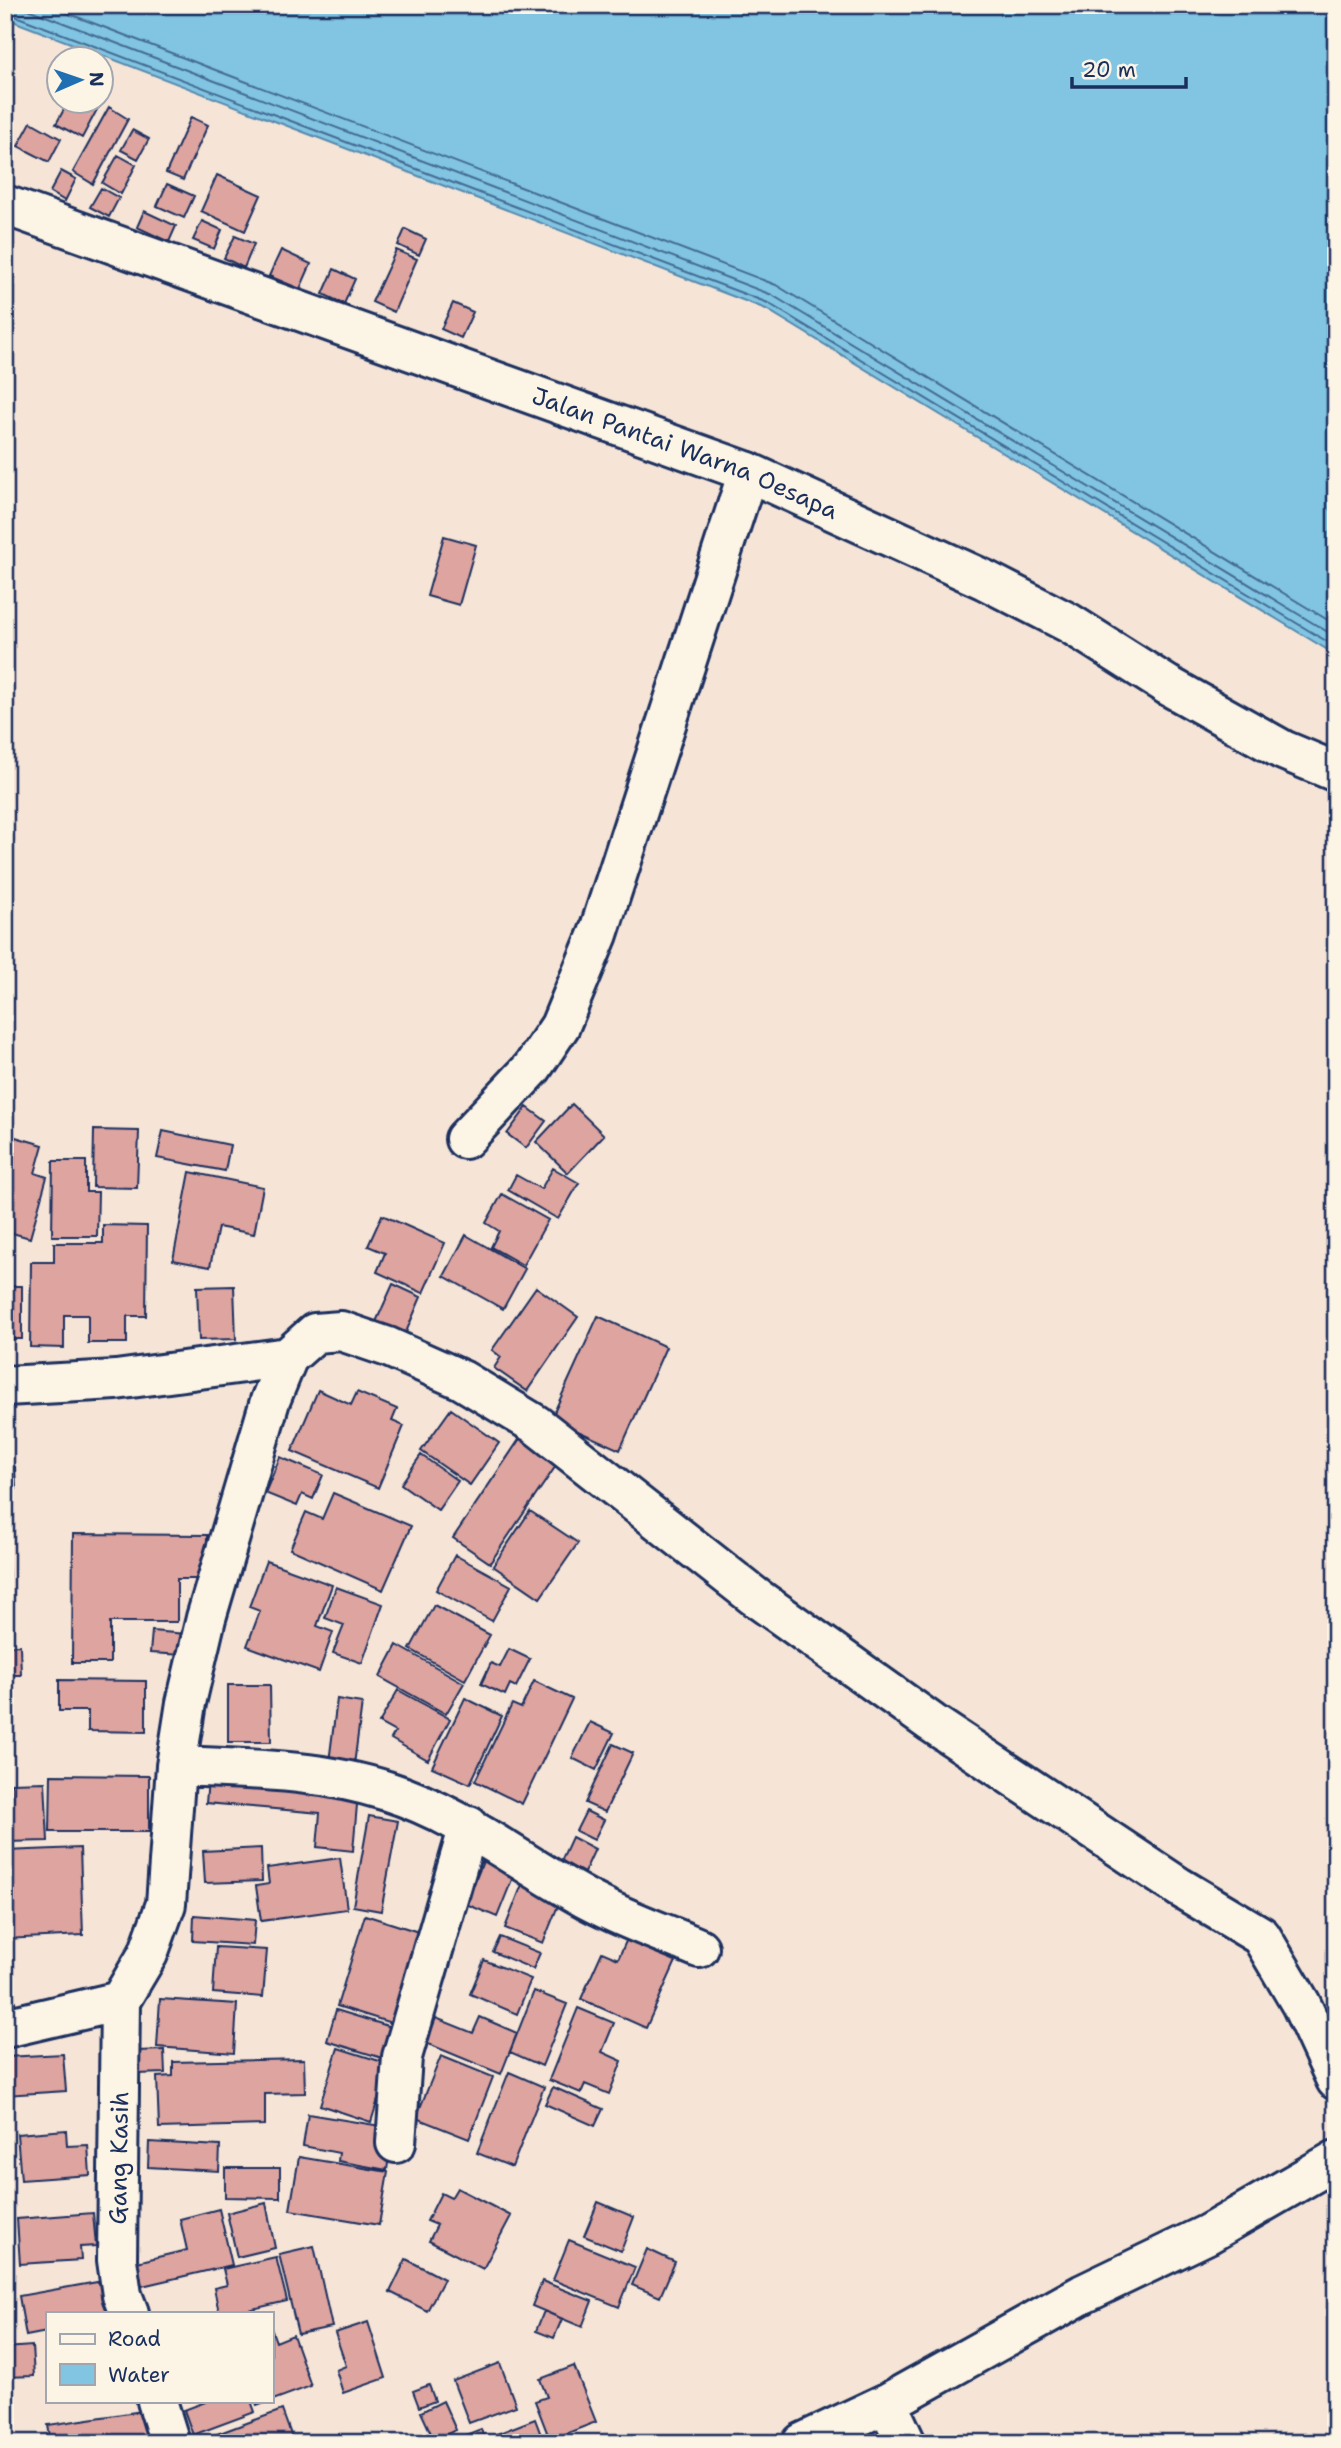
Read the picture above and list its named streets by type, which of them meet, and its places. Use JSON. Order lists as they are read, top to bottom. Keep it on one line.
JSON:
{"streets":{"street":["Jalan Pantai Warna Oesapa","Gang Kasih"]},"legend":["Road","Water"],"scale_bar":"20 m","north":"right"}
